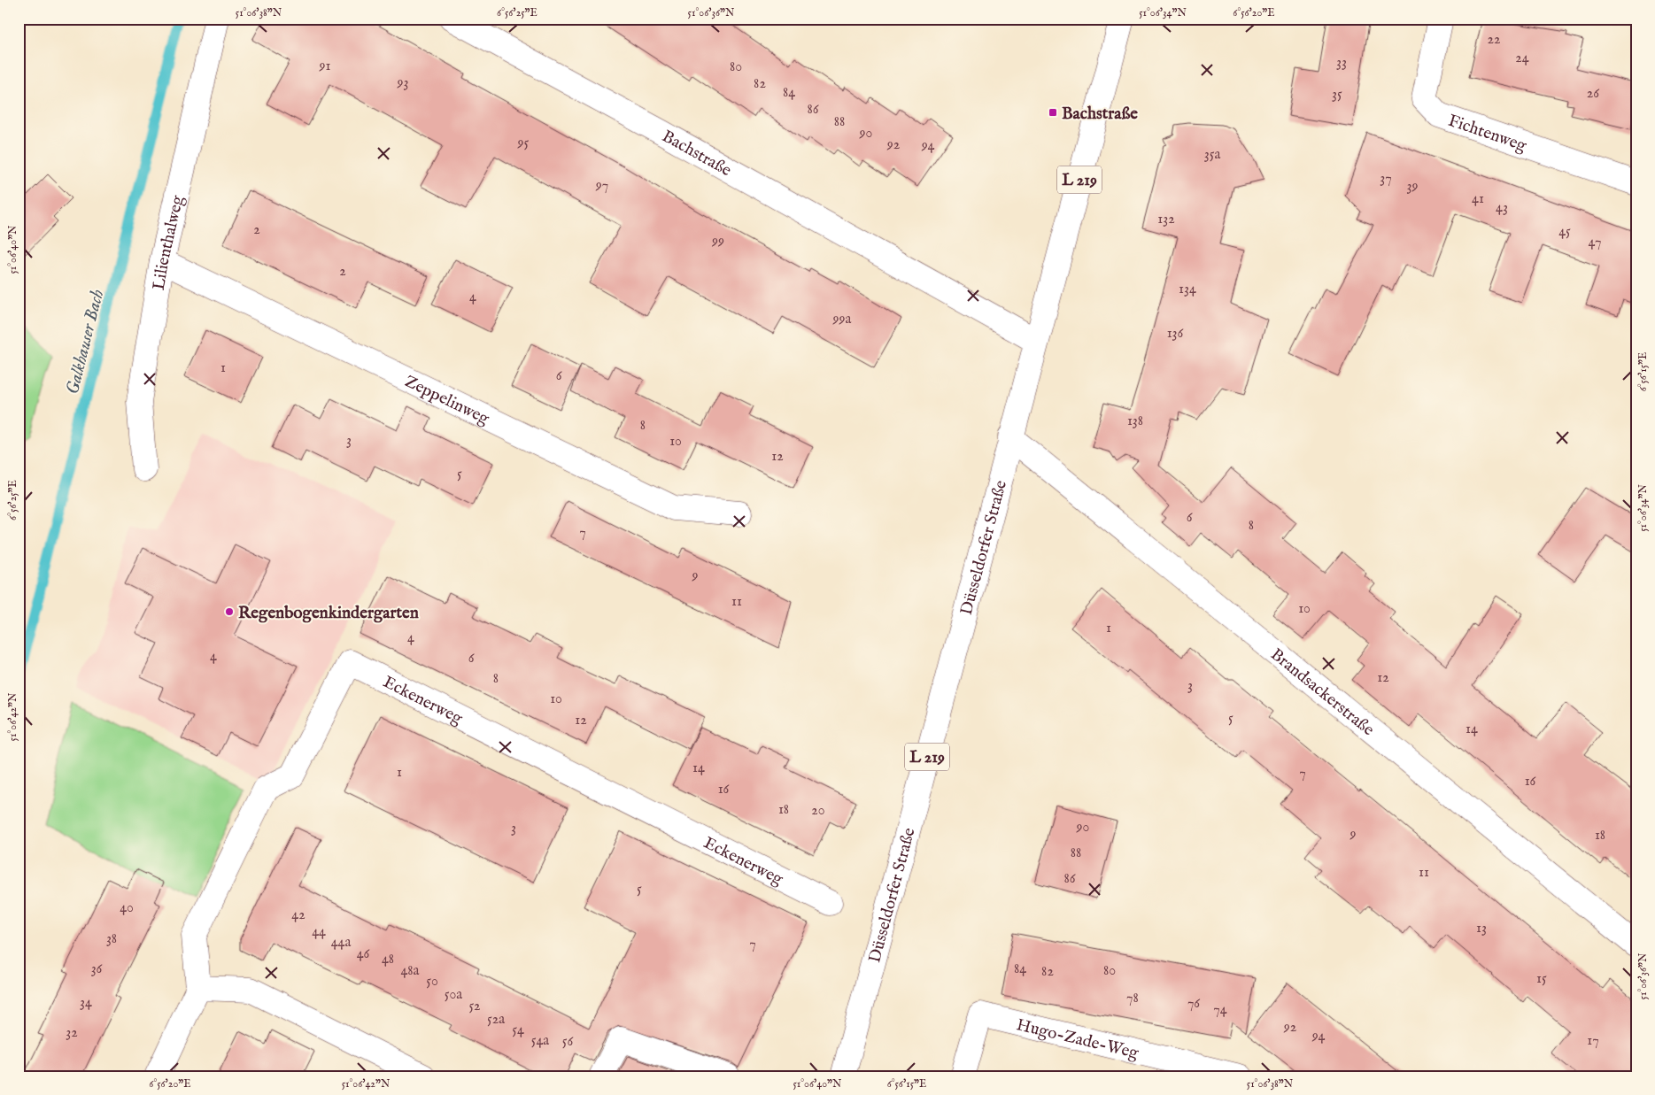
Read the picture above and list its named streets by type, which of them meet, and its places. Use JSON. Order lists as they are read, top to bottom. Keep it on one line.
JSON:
{"streets":{"street":["Fichtenweg","Bachstraße","L 219","Lilienthalweg","Zeppelinweg","Düsseldorfer Straße","Brandsackerstraße","Eckenerweg","Hugo-Zade-Weg"]},"crossings":[["Bachstraße","Düsseldorfer Straße"],["Lilienthalweg","Zeppelinweg"],["Düsseldorfer Straße","Brandsackerstraße"]],"water":["Galkhauser Bach"],"places":{"transit":["Bachstraße"],"other":["Regenbogenkindergarten"]},"house_numbers":["22","24","33","91","80","93","82","84","26","35","86","88","90","95","92","94","35a","37","97","39","41","43","132","2","45","99","47","2","134","4","99a","136","1","6","138","8","3","10","12","5","6","8","7","9","11","10","1","4","4","6","12","8","3","10","5","12","14","14","1","7","16","16","18","20","90","3","9","18","88","11","86","5","40","42","13","44","38","44a","7","46","48","36","84","48a","80","82","15","50","50a","78","34","76","52","74","52a","92","54","32","94","54a","17","56"],"coordinates":["51°06'38\"N","6°56'25\"E","51°06'36\"N","51°06'34\"N","6°56'20\"E","51°06'40\"N","6°56'15\"E","51°06'42\"N"]}
